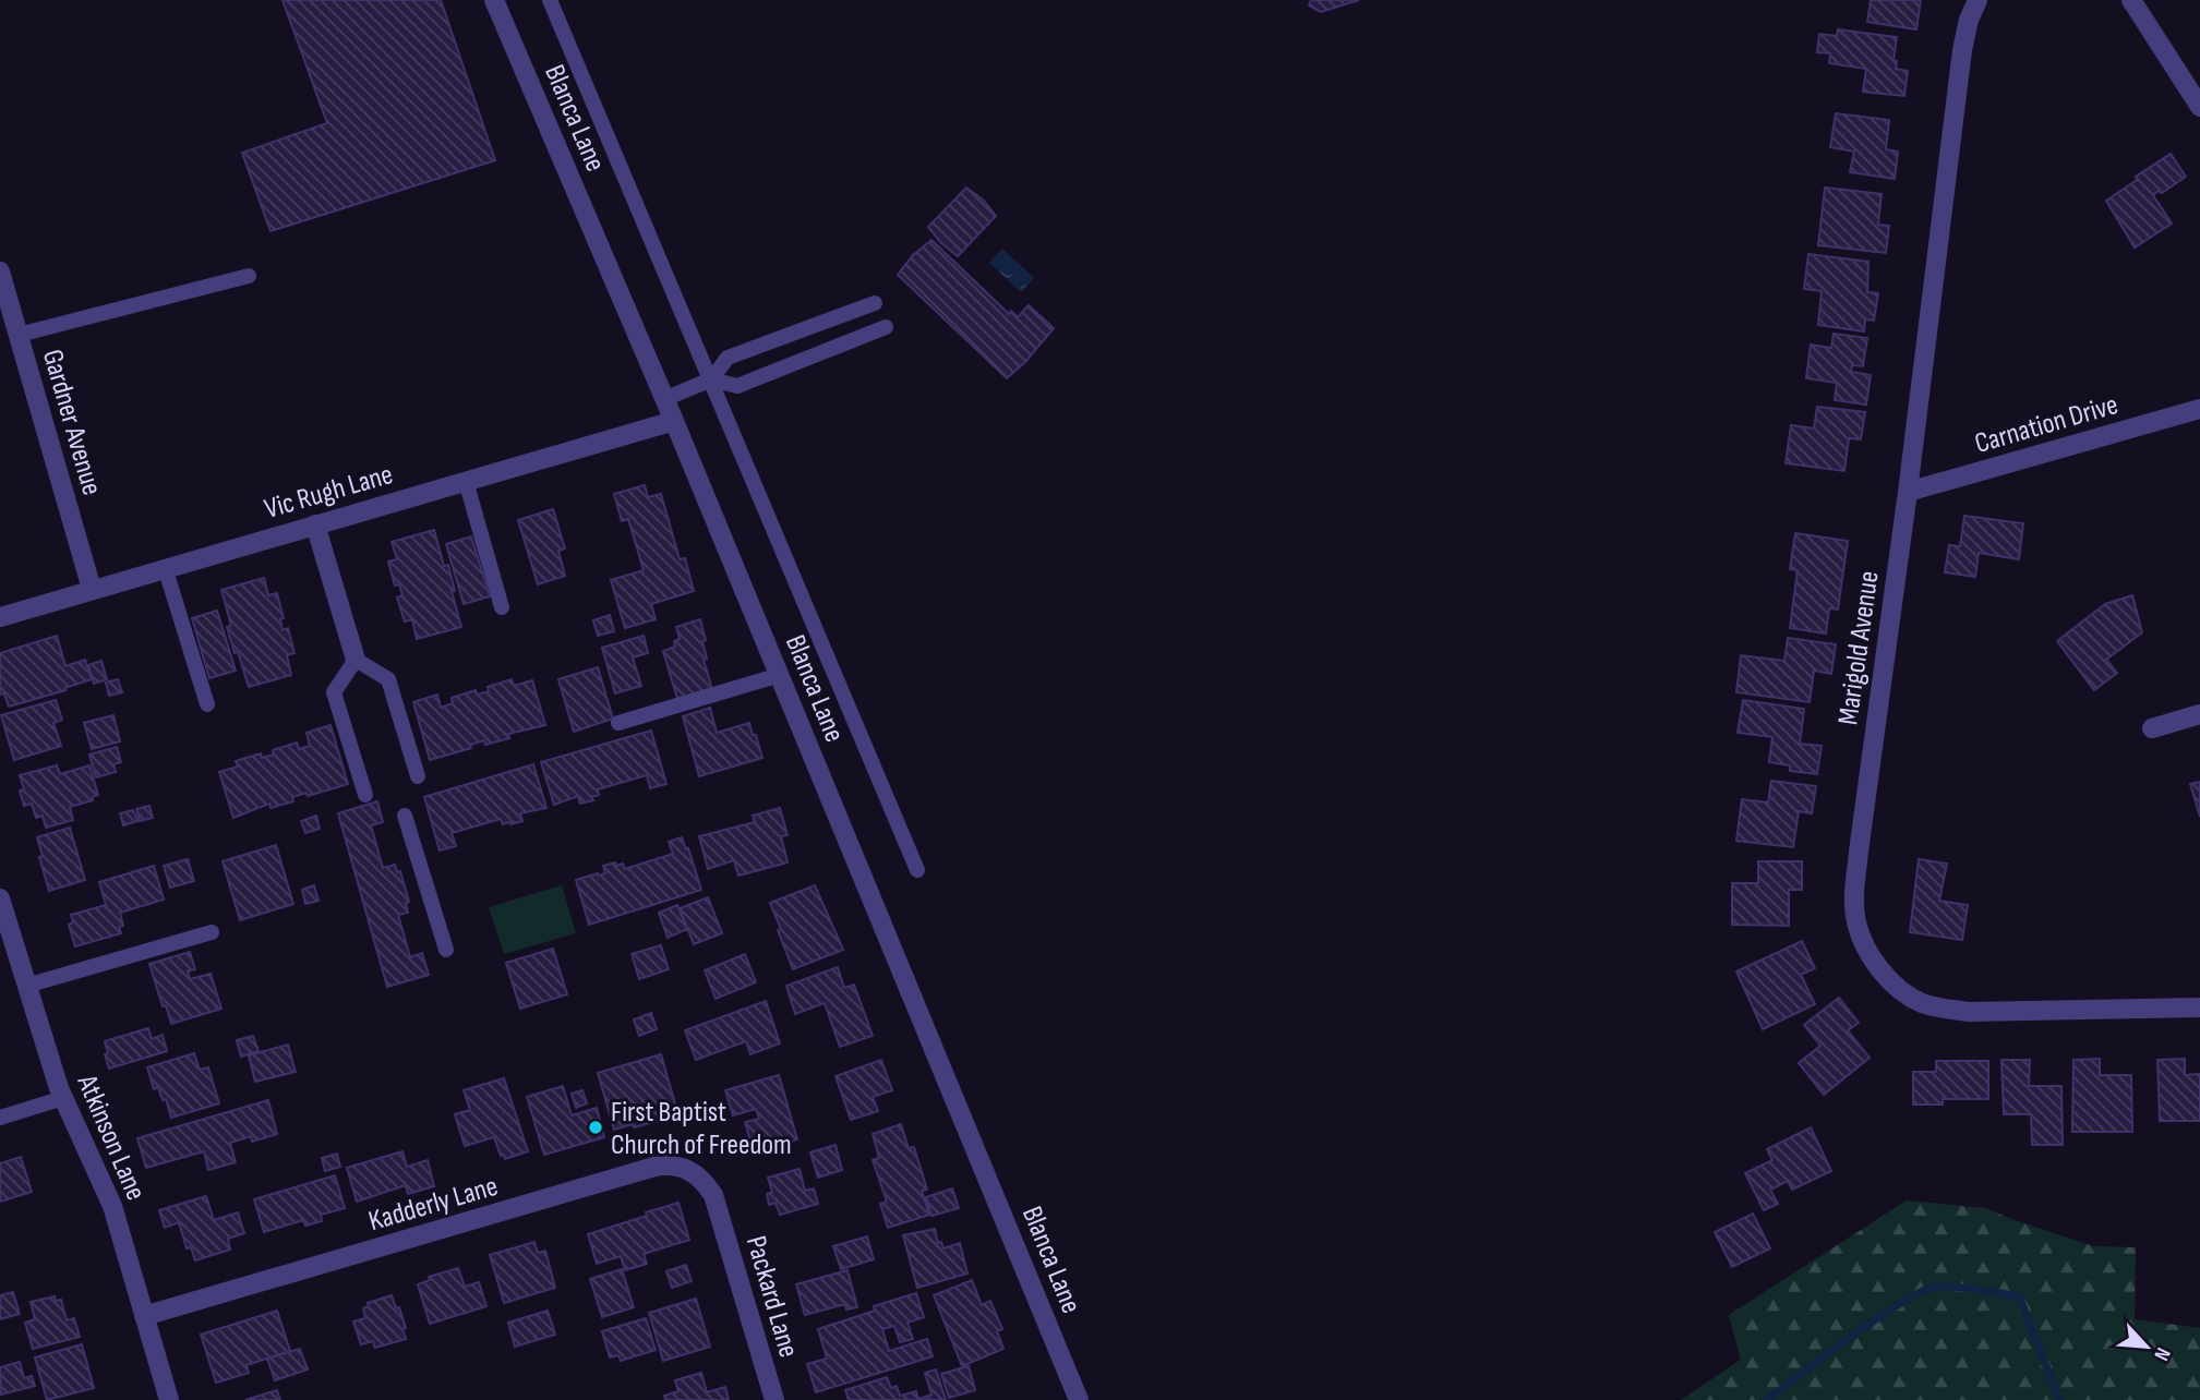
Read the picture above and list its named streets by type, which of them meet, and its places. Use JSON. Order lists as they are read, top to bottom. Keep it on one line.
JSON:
{"streets":{"street":["Blanca Lane","Gardner Avenue","Carnation Drive","Vic Rugh Lane","Marigold Avenue","Atkinson Lane","Kadderly Lane","Packard Lane"]},"crossings":[["Blanca Lane","Vic Rugh Lane"],["Gardner Avenue","Vic Rugh Lane"],["Carnation Drive","Marigold Avenue"],["Atkinson Lane","Kadderly Lane"],["Kadderly Lane","Packard Lane"]],"places":["First Baptist Church of Freedom"],"north":"bottom right"}
